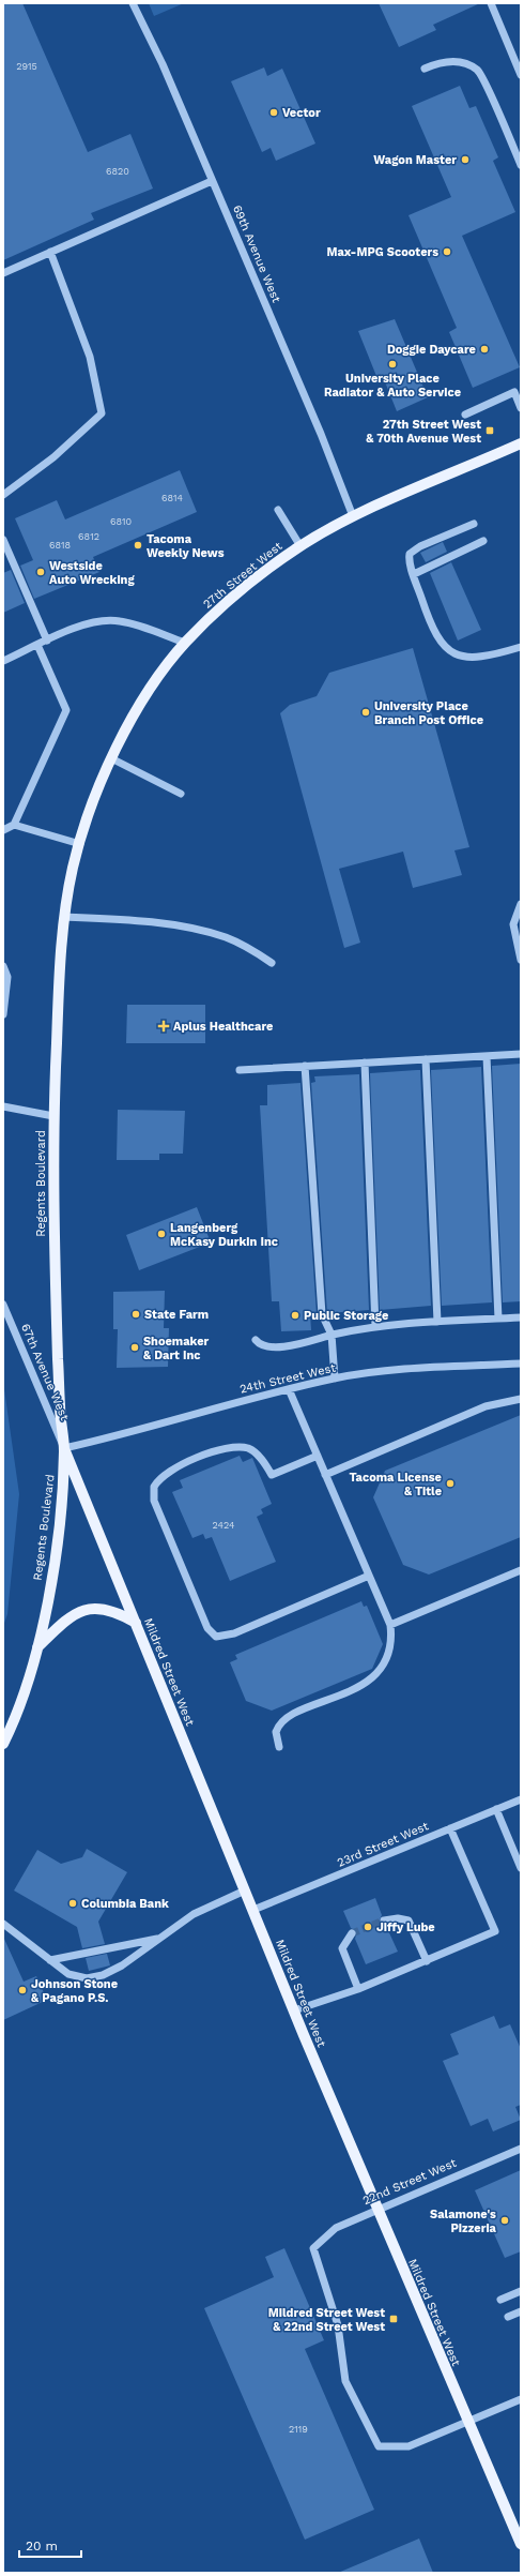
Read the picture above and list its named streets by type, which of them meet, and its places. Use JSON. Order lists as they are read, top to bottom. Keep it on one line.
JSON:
{"streets":{"main road":["27th Street West","Regents Boulevard","Mildred Street West"],"street":["69th Avenue West","67th Avenue West","24th Street West","23rd Street West","22nd Street West"]},"crossings":[["69th Avenue West","27th Street West"],["27th Street West","Regents Boulevard"],["Regents Boulevard","67th Avenue West"],["Regents Boulevard","24th Street West"],["Regents Boulevard","Mildred Street West"],["67th Avenue West","24th Street West"],["67th Avenue West","Mildred Street West"],["24th Street West","Mildred Street West"],["Mildred Street West","23rd Street West"],["Mildred Street West","22nd Street West"]],"places":{"other":["Vector","Wagon Master","Max-MPG Scooters","Doggie Daycare","University Place Radiator & Auto Service","Tacoma Weekly News","Westside Auto Wrecking","University Place Branch Post Office","Langenberg McKasy Durkin Inc","State Farm","Public Storage","Shoemaker & Dart Inc","Tacoma License & Title","Columbia Bank","Jiffy Lube","Johnson Stone & Pagano P.S.","Salamone's Pizzeria"],"transit":["27th Street West & 70th Avenue West","Mildred Street West & 22nd Street West"],"health":["Aplus Healthcare"]},"house_numbers":["2915","6820","6814","6810","6812","6818","2424","2119"],"scale_bar":"20 m"}
